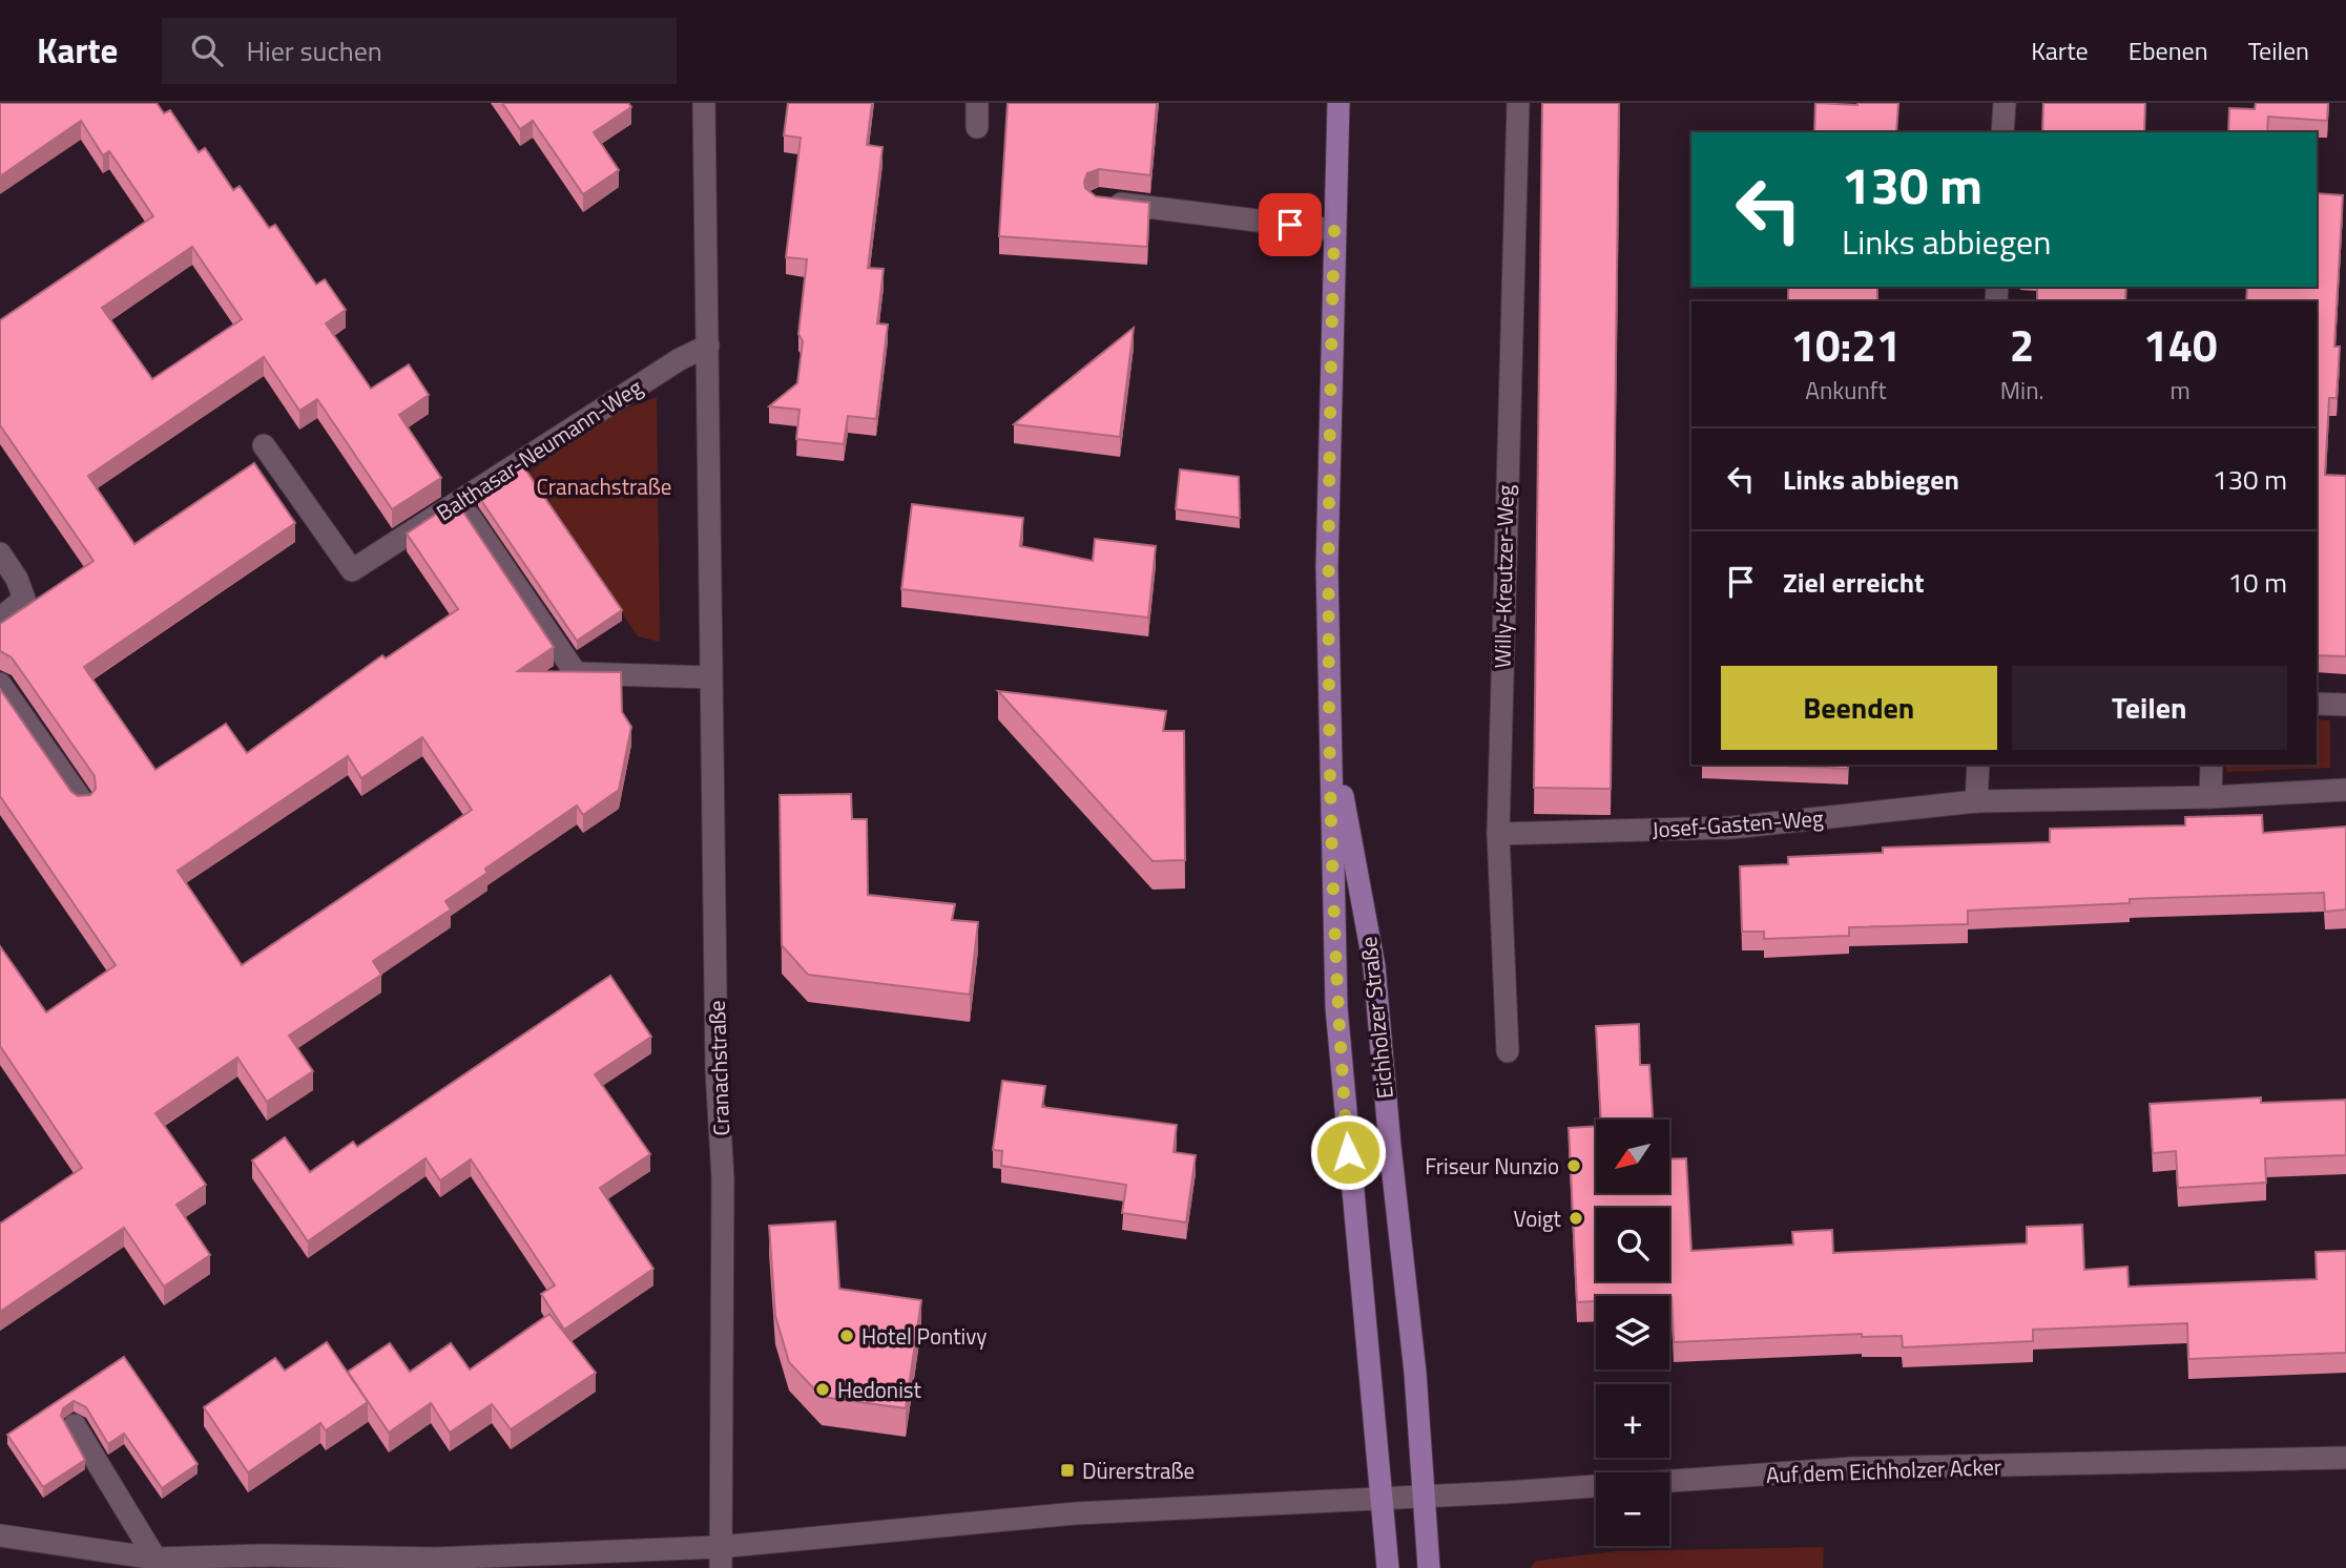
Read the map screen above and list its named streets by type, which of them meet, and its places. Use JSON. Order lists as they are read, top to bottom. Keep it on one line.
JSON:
{"streets":{"main road":["Eichholzer Straße"],"street":["Balthasar-Neumann-Weg","Willy-Kreutzer-Weg","Josef-Gasten-Weg","Cranachstraße","Auf dem Eichholzer Acker"]},"crossings":[["Balthasar-Neumann-Weg","Cranachstraße"],["Willy-Kreutzer-Weg","Josef-Gasten-Weg"],["Eichholzer Straße","Auf dem Eichholzer Acker"]],"parks":["Cranachstraße"],"places":{"other":["Friseur Nunzio","Voigt","Hotel Pontivy","Hedonist"],"transit":["Dürerstraße"]},"north":"bottom left","page":{"header":"Karte","search":"Hier suchen","nav":["Karte","Ebenen","Teilen"],"turn":["130 m","Links abbiegen"],"eta":["10:21","Ankunft","2","Min.","140","m"],"list":[{"name":"Links abbiegen","value":"130 m"},{"name":"Ziel erreicht","value":"10 m"}],"buttons":["Beenden","Teilen"],"map_buttons":["+","−"]}}
